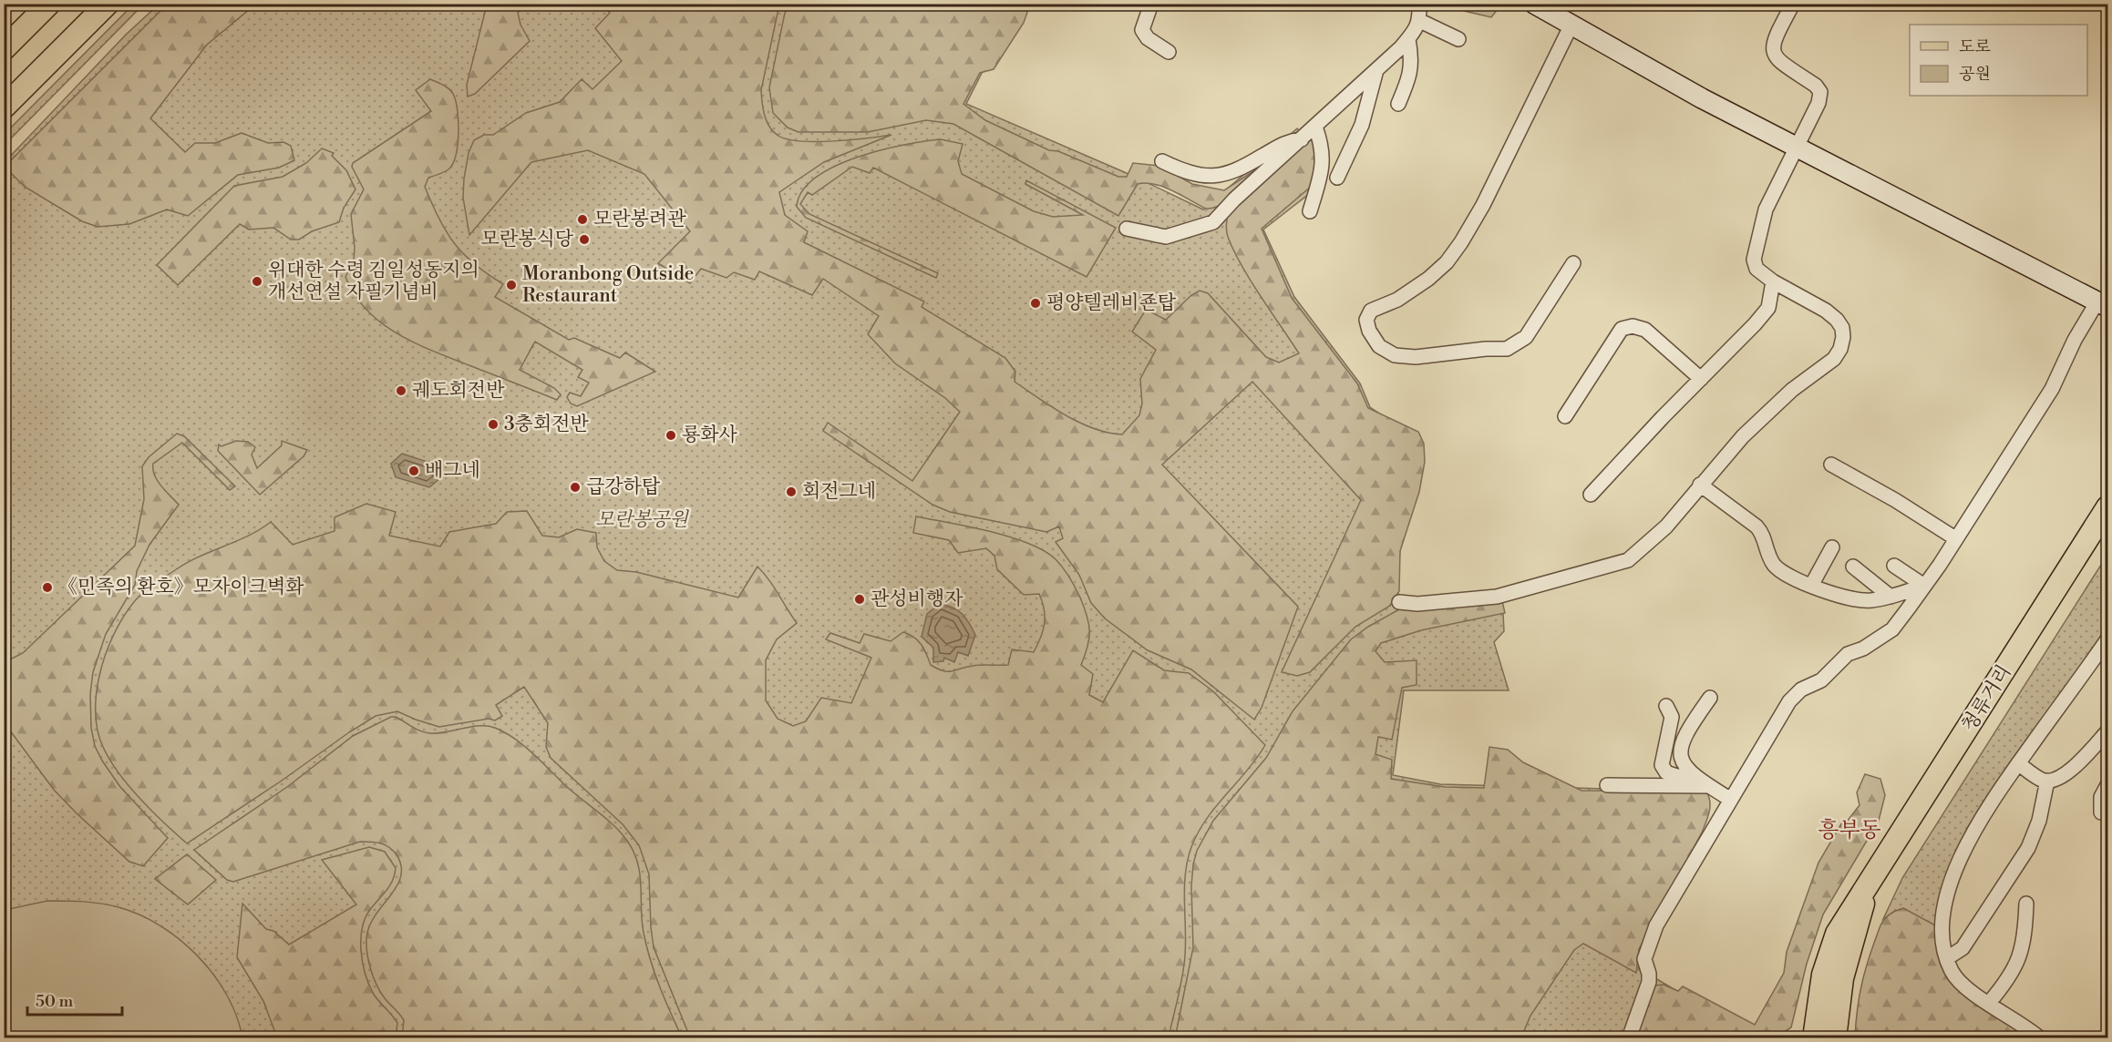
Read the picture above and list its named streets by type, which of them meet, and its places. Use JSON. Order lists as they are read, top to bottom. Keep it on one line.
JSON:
{"streets":{"main road":["청류거리"]},"districts":["흥부동"],"parks":["모란봉공원"],"places":["모란봉려관","모란봉식당","위대한 수령 김일성동지의 개선연설 자필기념비","Moranbong Outside Restaurant","평양텔레비죤탑","궤도회전반","3충회전반","룡화사","배그네","급강하탑","회전그네","《민족의 환호》모자이크벽화","관성비행자"],"legend":["도로","공원"],"scale_bar":"50 m"}
